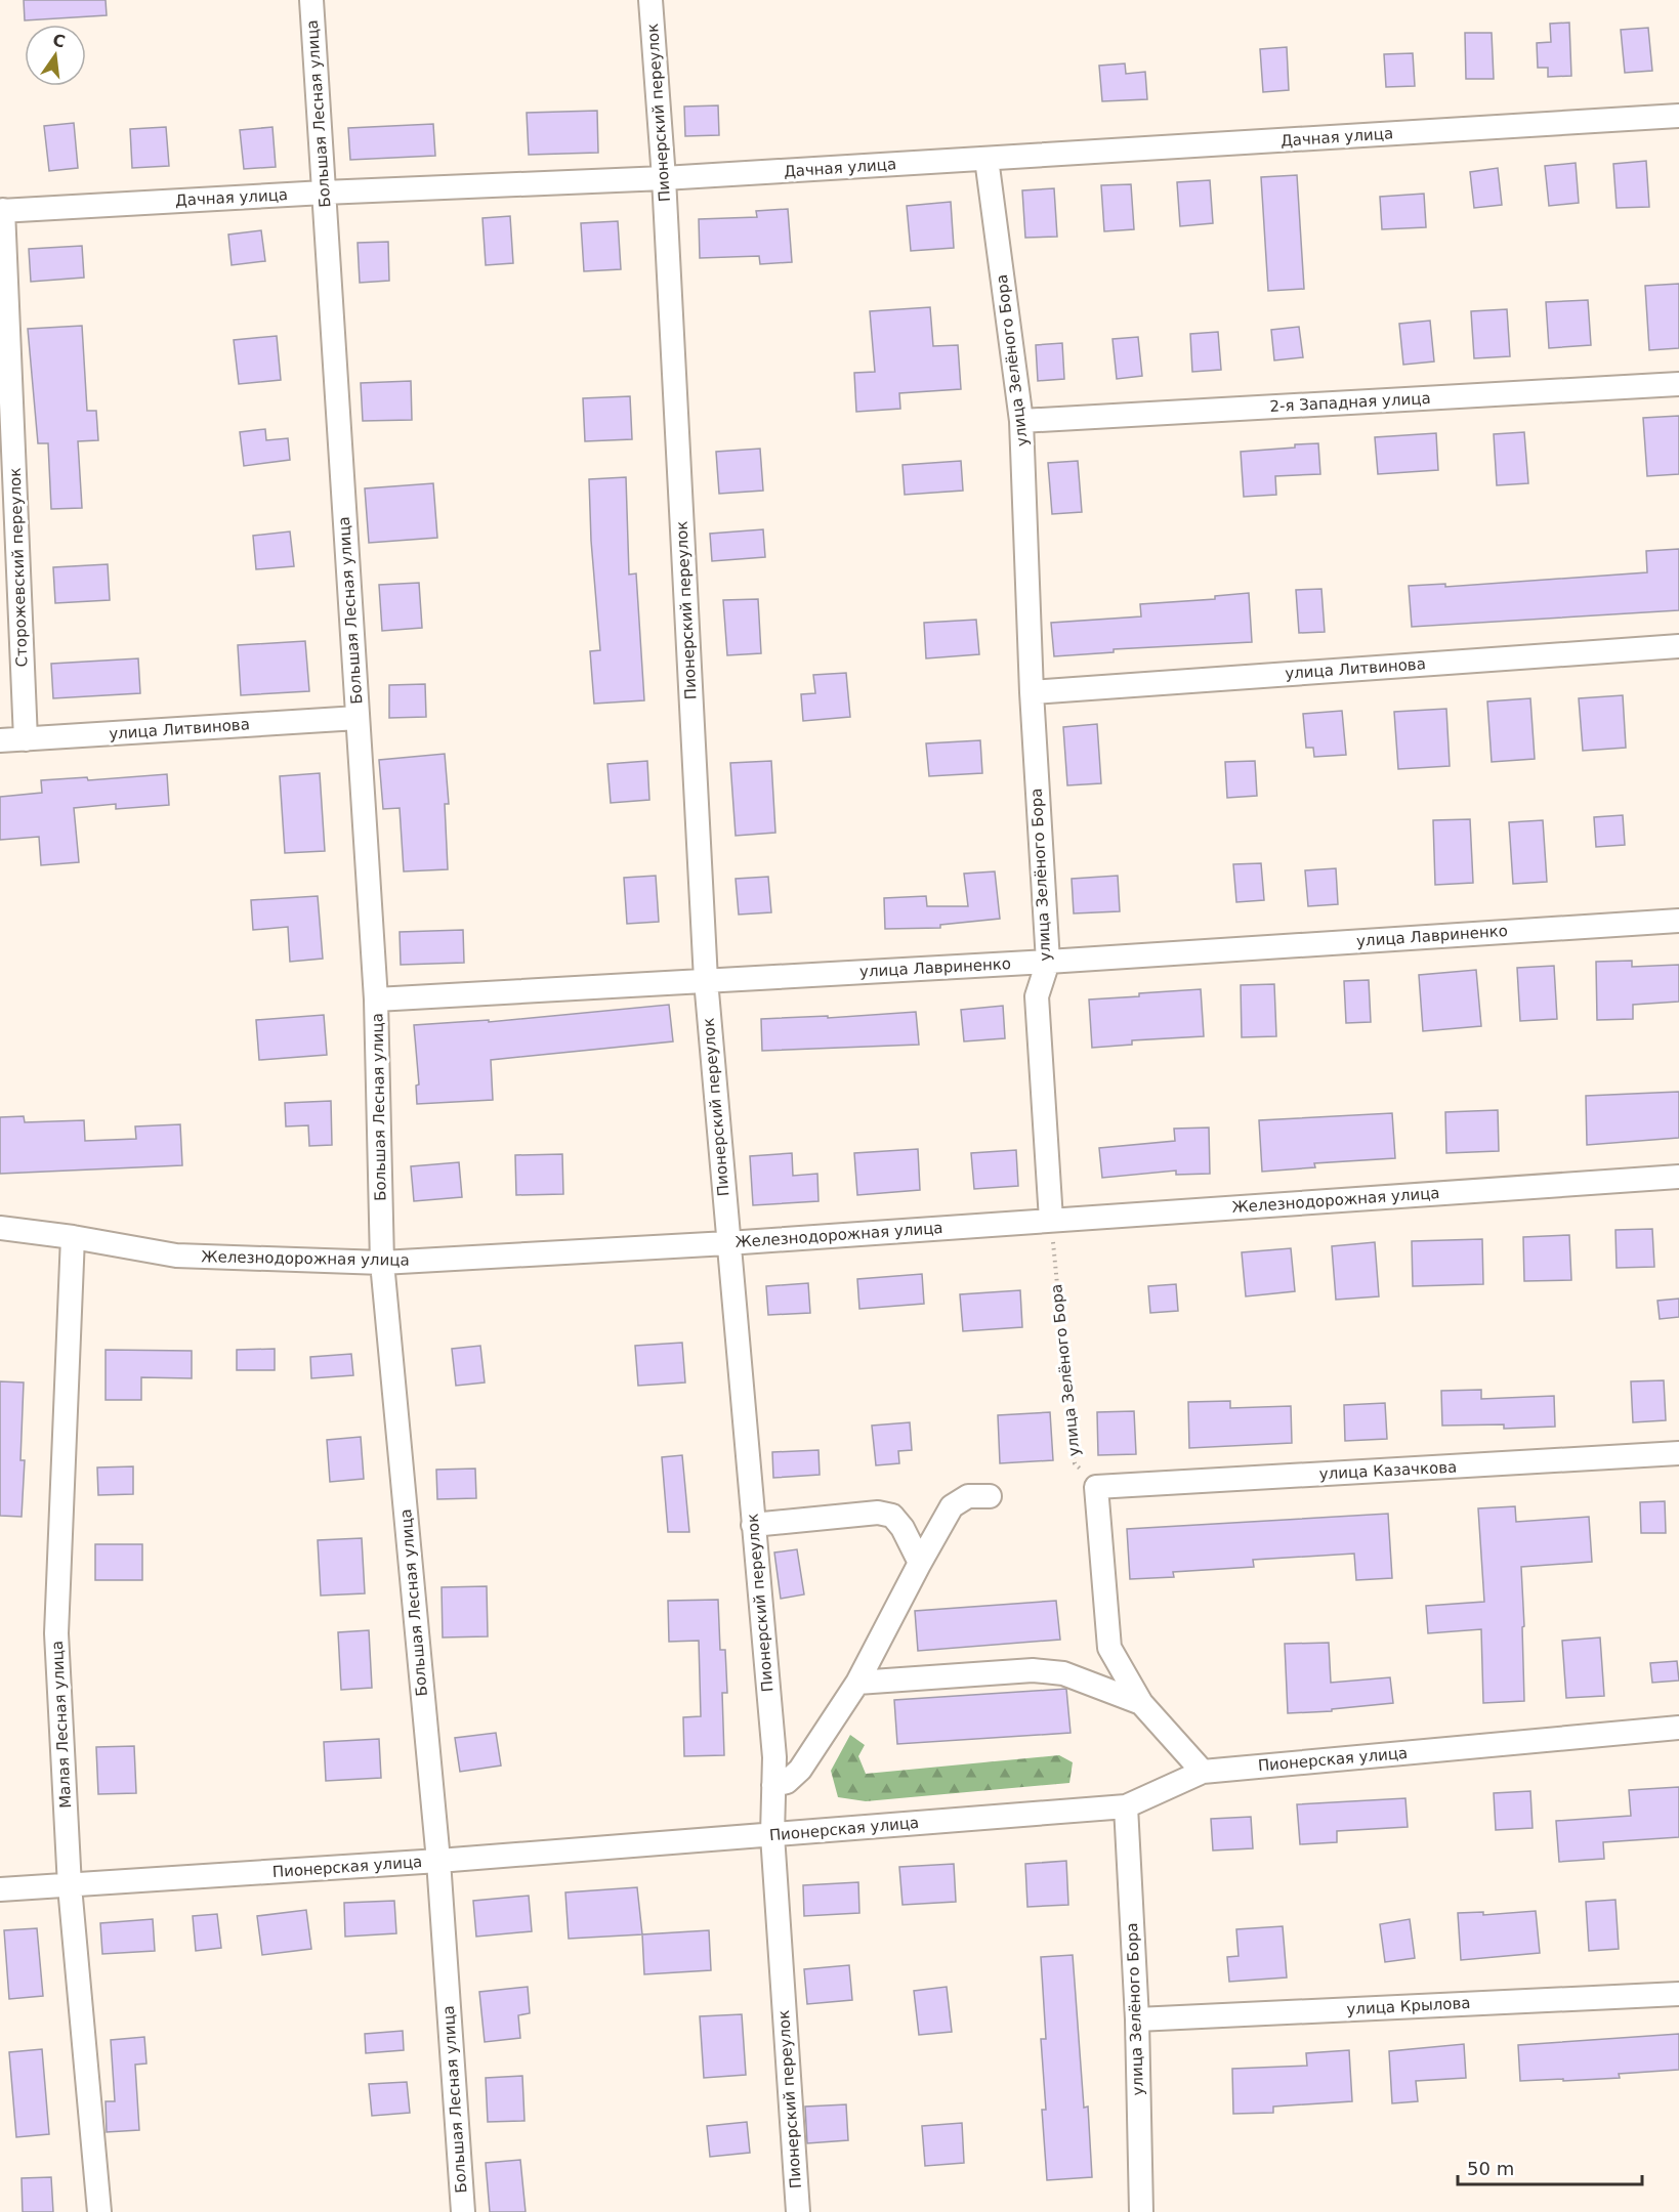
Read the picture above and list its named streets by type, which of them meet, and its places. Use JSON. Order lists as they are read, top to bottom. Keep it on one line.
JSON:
{"streets":{"street":["Пионерский переулок","Большая Лесная улица","Дачная улица","улица Зелёного Бора","2-я Западная улица","Сторожевский переулок","улица Литвинова","улица Лавриненко","Железнодорожная улица","улица Казачкова","Малая Лесная улица","Пионерская улица","улица Крылова"]},"crossings":[["Пионерский переулок","Дачная улица"],["Пионерский переулок","улица Лавриненко"],["Пионерский переулок","Железнодорожная улица"],["Пионерский переулок","Пионерская улица"],["Большая Лесная улица","Дачная улица"],["Большая Лесная улица","улица Литвинова"],["Большая Лесная улица","улица Лавриненко"],["Большая Лесная улица","Железнодорожная улица"],["Большая Лесная улица","Пионерская улица"],["Дачная улица","улица Зелёного Бора"],["Дачная улица","Сторожевский переулок"],["улица Зелёного Бора","2-я Западная улица"],["улица Зелёного Бора","улица Литвинова"],["улица Зелёного Бора","улица Лавриненко"],["улица Зелёного Бора","Железнодорожная улица"],["улица Зелёного Бора","улица Казачкова"],["улица Зелёного Бора","Пионерская улица"],["улица Зелёного Бора","улица Крылова"],["Сторожевский переулок","улица Литвинова"],["Железнодорожная улица","Малая Лесная улица"],["Малая Лесная улица","Пионерская улица"]],"scale_bar":"50 m","north":"top"}
